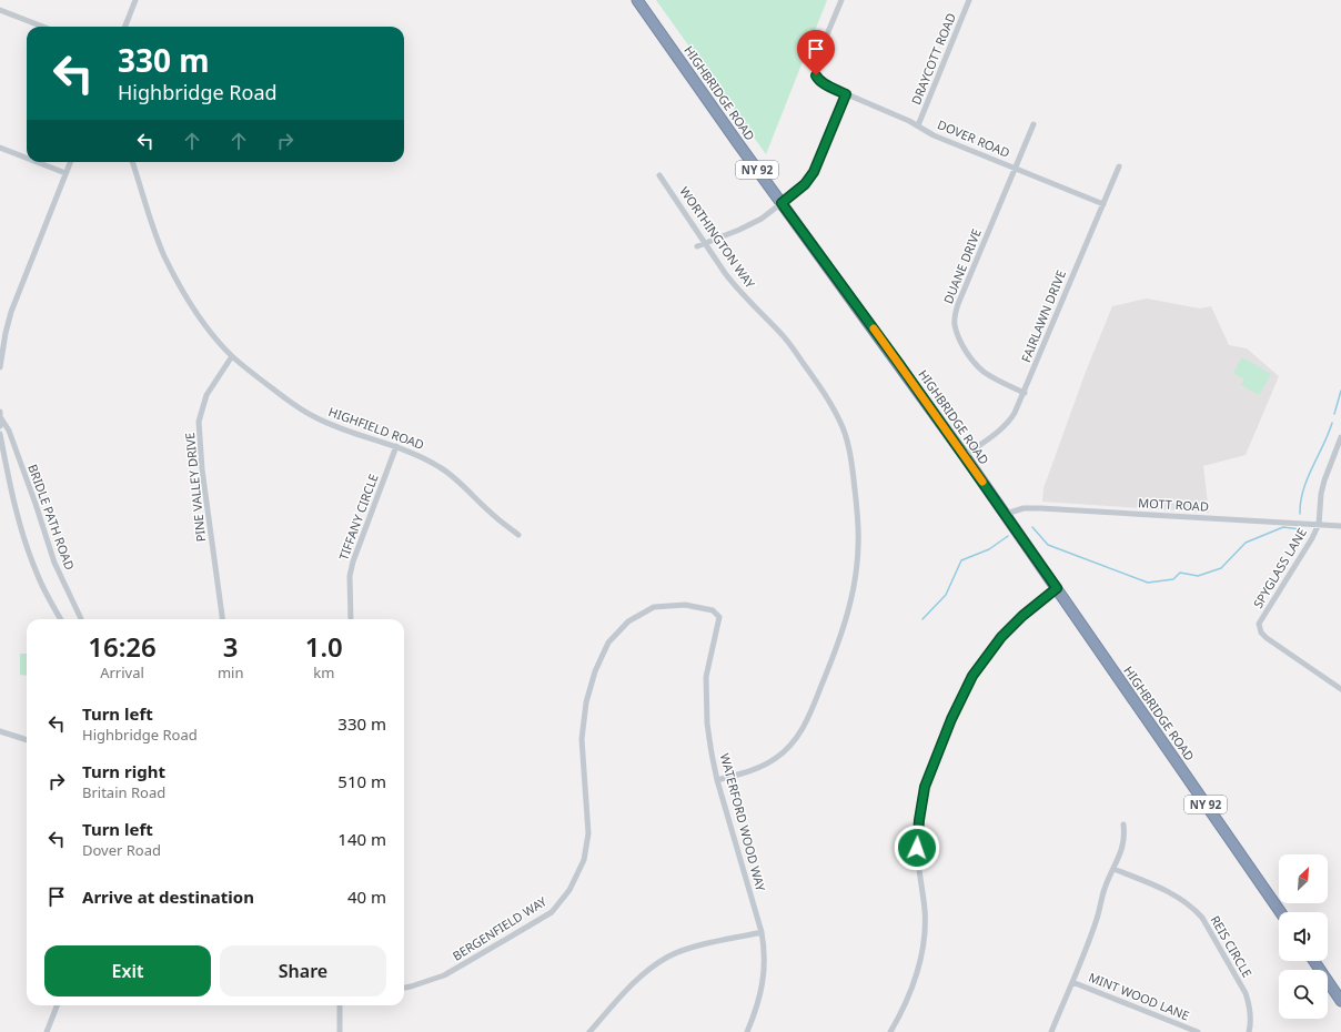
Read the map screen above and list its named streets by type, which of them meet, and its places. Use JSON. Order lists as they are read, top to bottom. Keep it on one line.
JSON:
{"streets":{"highway":["HIGHBRIDGE ROAD","NY 92"],"street":["DRAYCOTT ROAD","DOVER ROAD","WORTHINGTON WAY","DUANE DRIVE","FAIRLAWN DRIVE","HIGHFIELD ROAD","PINE VALLEY DRIVE","MOTT ROAD","BRIDLE PATH ROAD","TIFFANY CIRCLE","SPYGLASS LANE","WATERFORD WOOD WAY","BERGENFIELD WAY","REIS CIRCLE","MINT WOOD LANE"]},"crossings":[["DRAYCOTT ROAD","DOVER ROAD"],["HIGHBRIDGE ROAD","FAIRLAWN DRIVE"],["HIGHBRIDGE ROAD","MOTT ROAD"],["DOVER ROAD","DUANE DRIVE"],["DOVER ROAD","FAIRLAWN DRIVE"],["WORTHINGTON WAY","WATERFORD WOOD WAY"],["DUANE DRIVE","FAIRLAWN DRIVE"],["HIGHFIELD ROAD","PINE VALLEY DRIVE"],["HIGHFIELD ROAD","TIFFANY CIRCLE"],["MOTT ROAD","SPYGLASS LANE"],["WATERFORD WOOD WAY","BERGENFIELD WAY"]],"north":"top right","page":{"turn":["330 m","Highbridge Road"],"eta":["16:26","Arrival","3","min","1.0","km"],"list":[{"name":"Turn left","note":"Highbridge Road","value":"330 m"},{"name":"Turn right","note":"Britain Road","value":"510 m"},{"name":"Turn left","note":"Dover Road","value":"140 m"},{"name":"Arrive at destination","value":"40 m"}],"buttons":["Exit","Share"]}}
